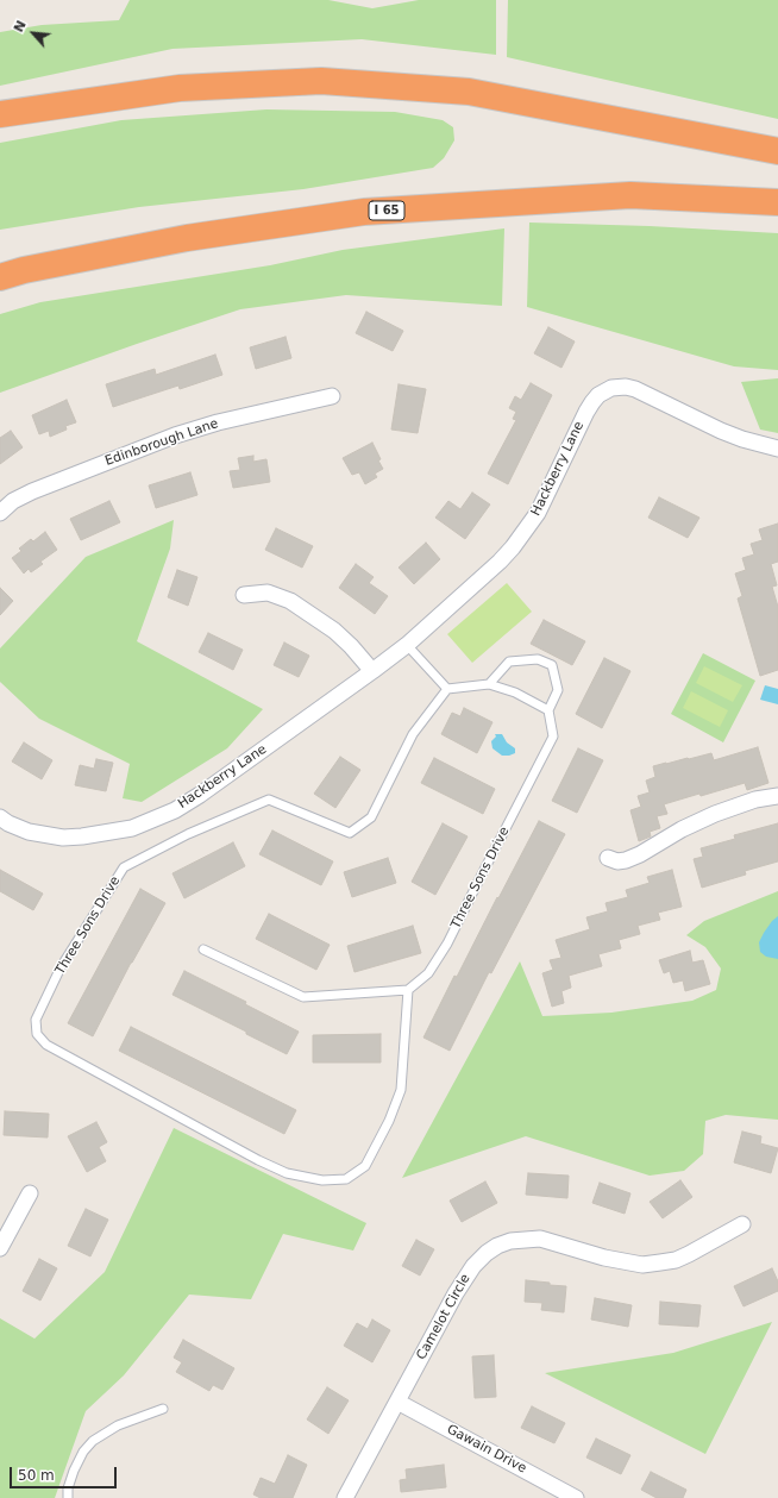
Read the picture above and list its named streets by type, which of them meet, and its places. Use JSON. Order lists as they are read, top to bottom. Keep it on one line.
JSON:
{"streets":{"highway":["I 65"],"street":["Edinborough Lane","Hackberry Lane","Camelot Circle","Gawain Drive"],"lane":["Three Sons Drive"]},"crossings":[["Camelot Circle","Gawain Drive"]],"scale_bar":"50 m","north":"top left"}
